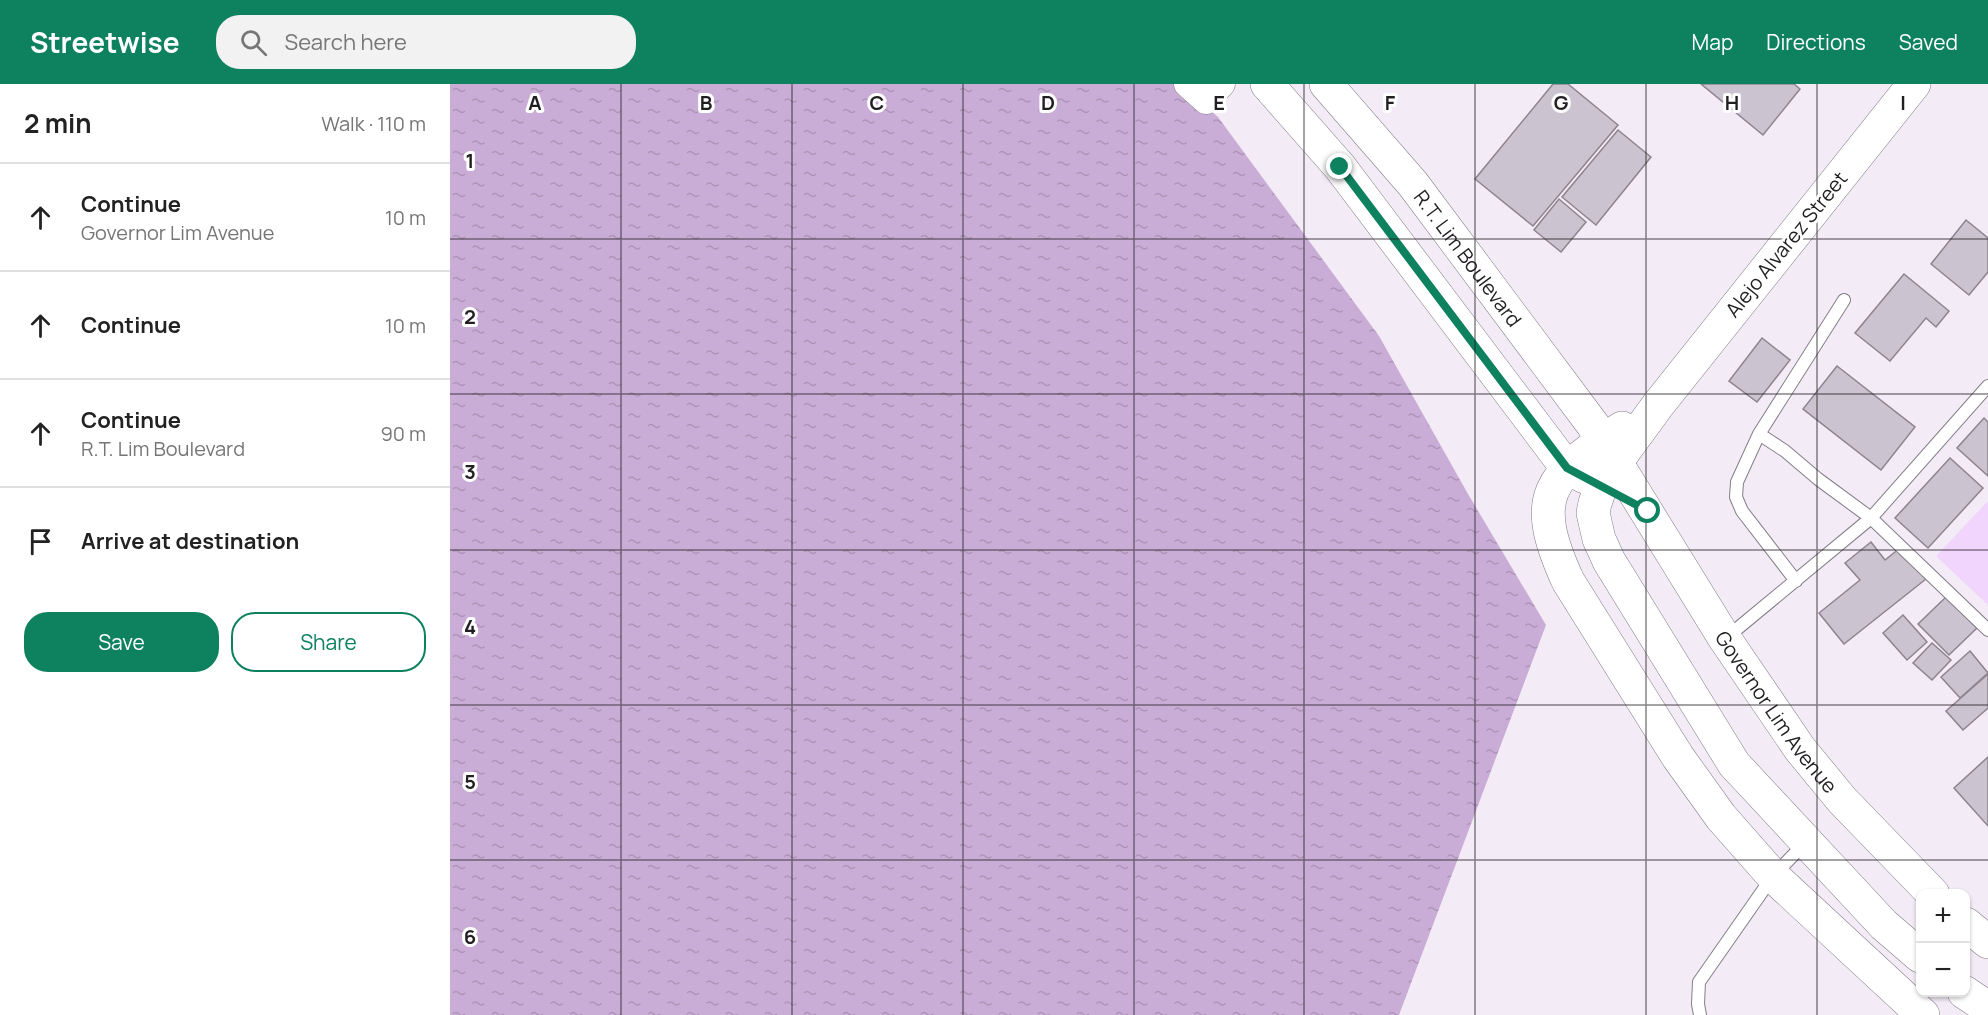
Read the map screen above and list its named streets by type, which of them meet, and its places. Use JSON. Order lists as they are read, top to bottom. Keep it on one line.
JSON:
{"streets":{"main road":["Alejo Alvarez Street","R.T. Lim Boulevard","Governor Lim Avenue"]},"crossings":[["Alejo Alvarez Street","R.T. Lim Boulevard"],["Alejo Alvarez Street","Governor Lim Avenue"],["R.T. Lim Boulevard","Governor Lim Avenue"]],"page":{"header":"Streetwise","search":"Search here","nav":["Map","Directions","Saved"],"heading":["2 min","Walk · 110 m"],"list":[["Continue","Governor Lim Avenue","10 m"],["Continue","10 m"],["Continue","R.T. Lim Boulevard","90 m"],"Arrive at destination"],"buttons":["Save","Share"],"map_buttons":["+","−"]},"grid":{"columns":["A","B","C","D","E","F","G","H","I"],"rows":["1","2","3","4","5","6"]}}
